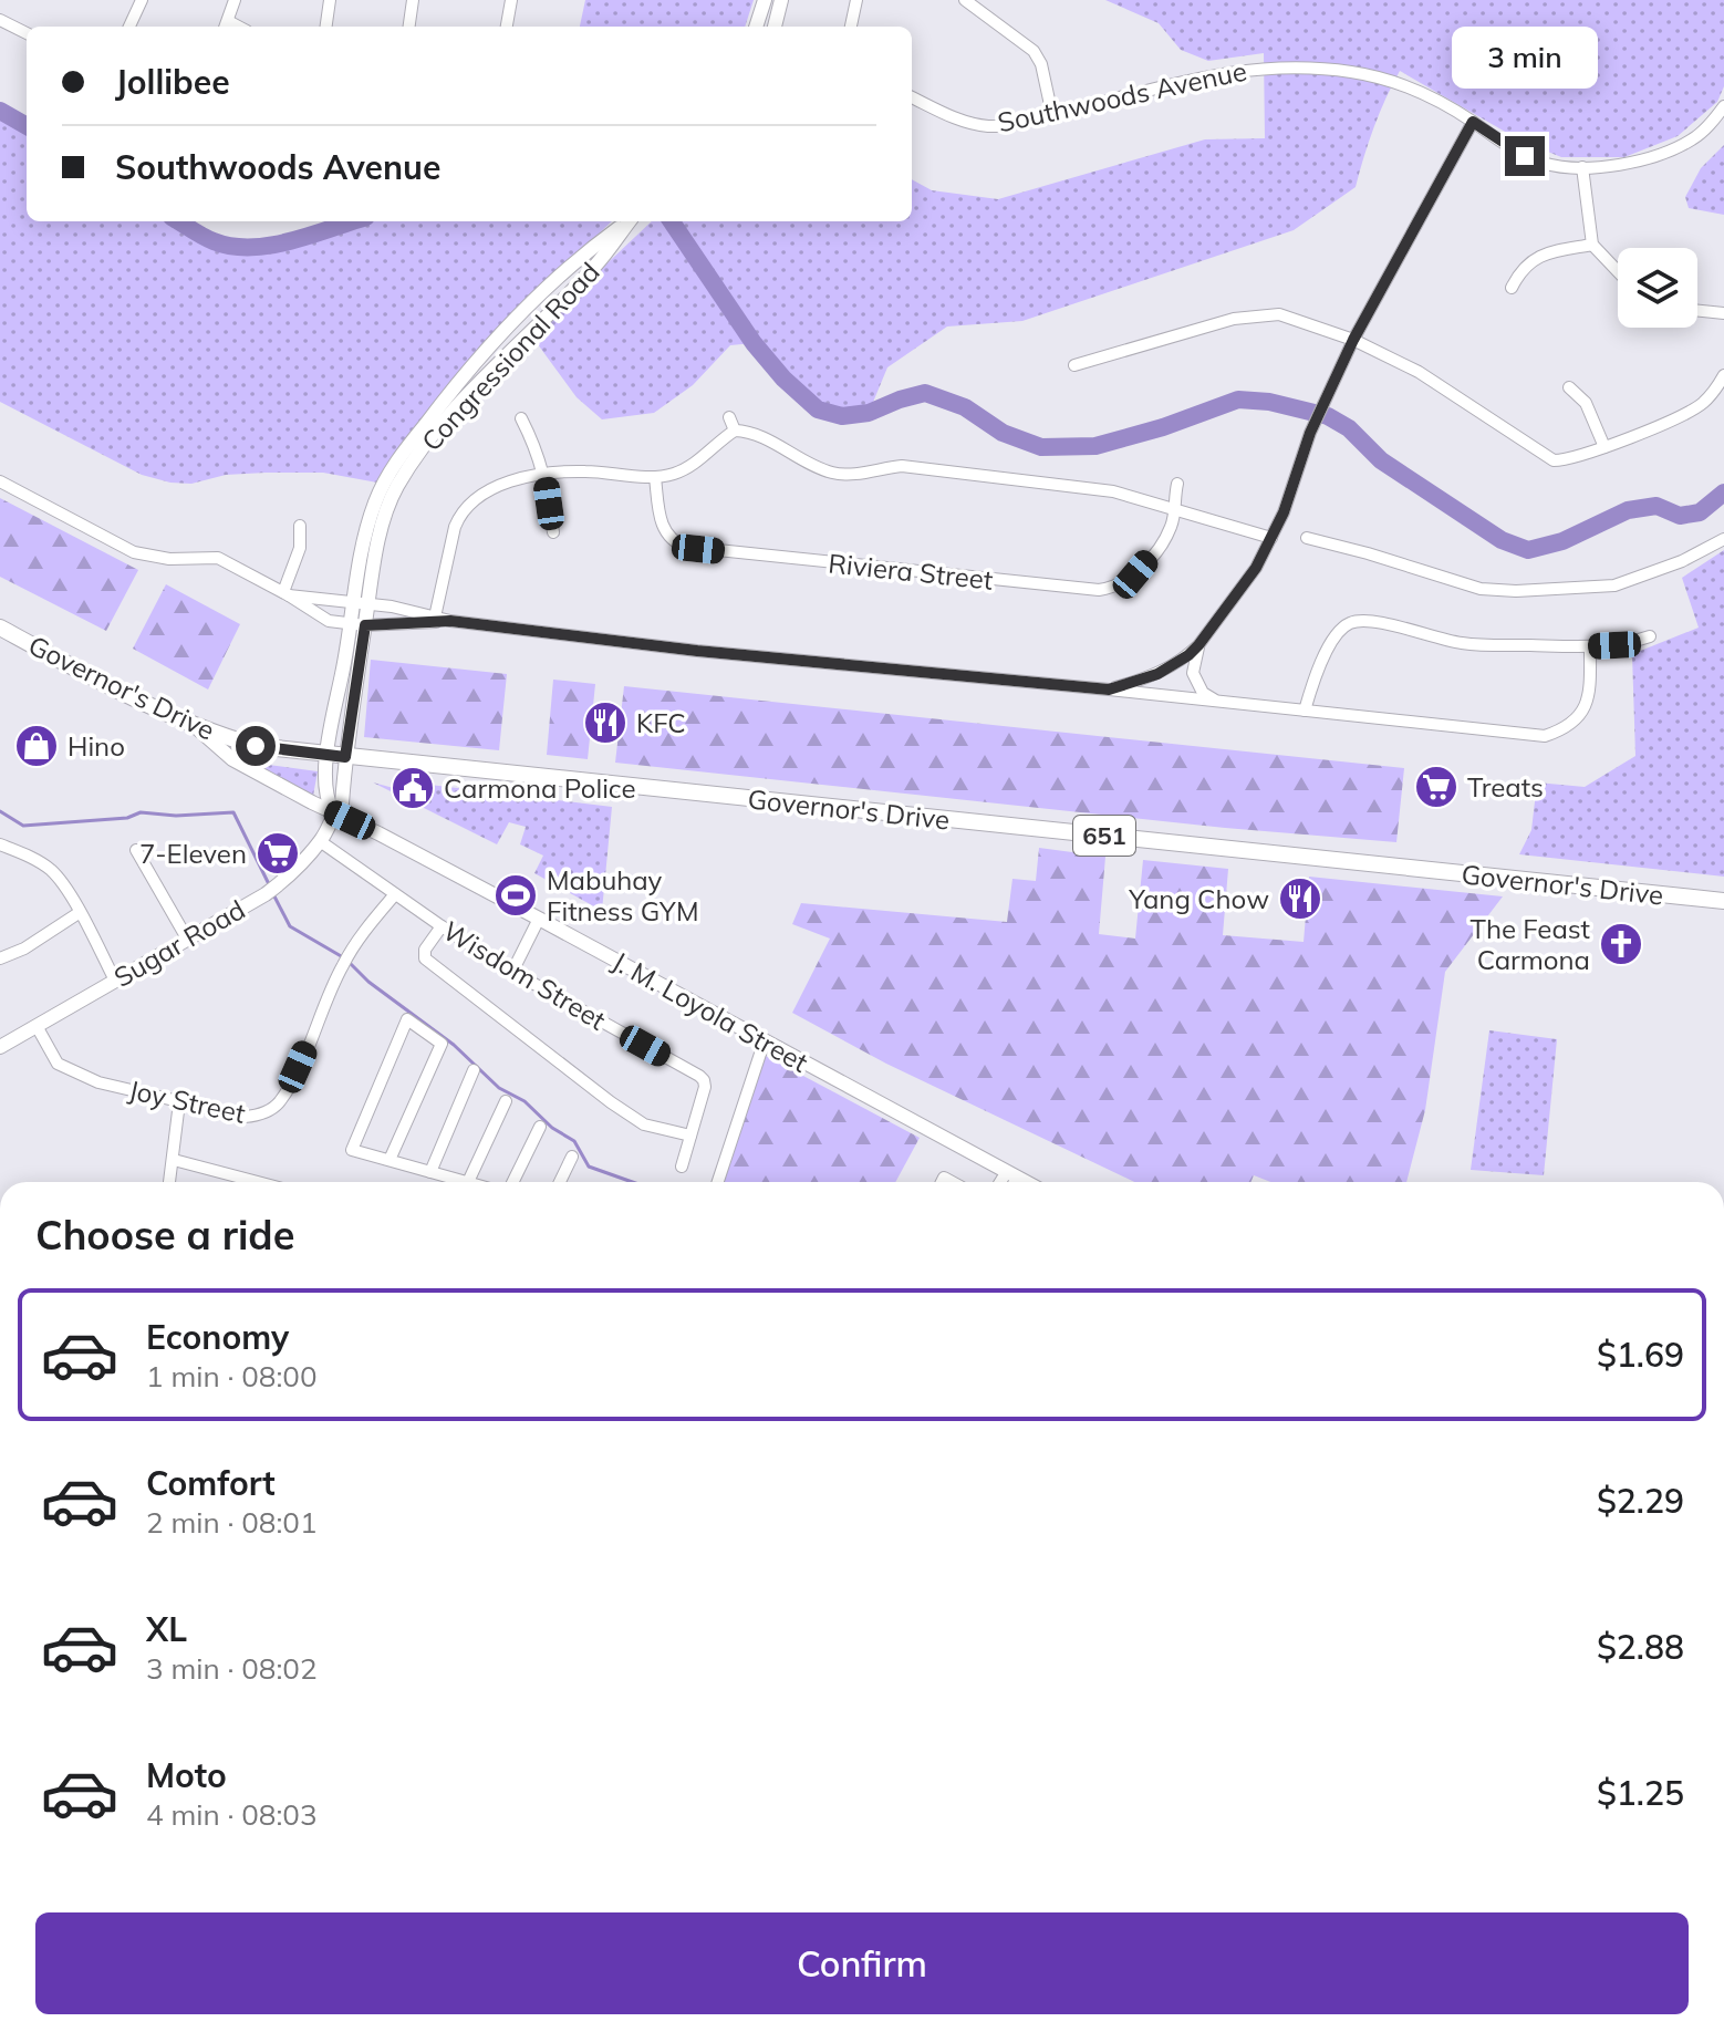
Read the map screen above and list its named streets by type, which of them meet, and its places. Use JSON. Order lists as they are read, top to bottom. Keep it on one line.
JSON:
{"streets":{"highway":["Governor's Drive","651"],"main road":["Congressional Road","Sugar Road","J. M. Loyola Street"],"street":["Southwoods Avenue","Riviera Street","Wisdom Street","Joy Street"]},"crossings":[["Congressional Road","Governor's Drive"],["Congressional Road","Sugar Road"],["Governor's Drive","Sugar Road"],["Governor's Drive","J. M. Loyola Street"],["Sugar Road","Wisdom Street"],["Sugar Road","J. M. Loyola Street"],["Sugar Road","Joy Street"],["Wisdom Street","Joy Street"]],"places":{"restaurant":["KFC","Yang Chow"],"shop":["Hino"],"supermarket":["Treats","7-Eleven"],"public building":["Carmona Police"],"sports":["Mabuhay Fitness GYM"],"church":["The Feast Carmona"]},"page":{"bubble":"3 min","banner":["Jollibee","Southwoods Avenue"],"heading":"Choose a ride","list":[{"name":"Economy","note":"1 min · 08:00","value":"$1.69"},{"name":"Comfort","note":"2 min · 08:01","value":"$2.29"},{"name":"XL","note":"3 min · 08:02","value":"$2.88"},{"name":"Moto","note":"4 min · 08:03","value":"$1.25"}],"buttons":"Confirm"}}
